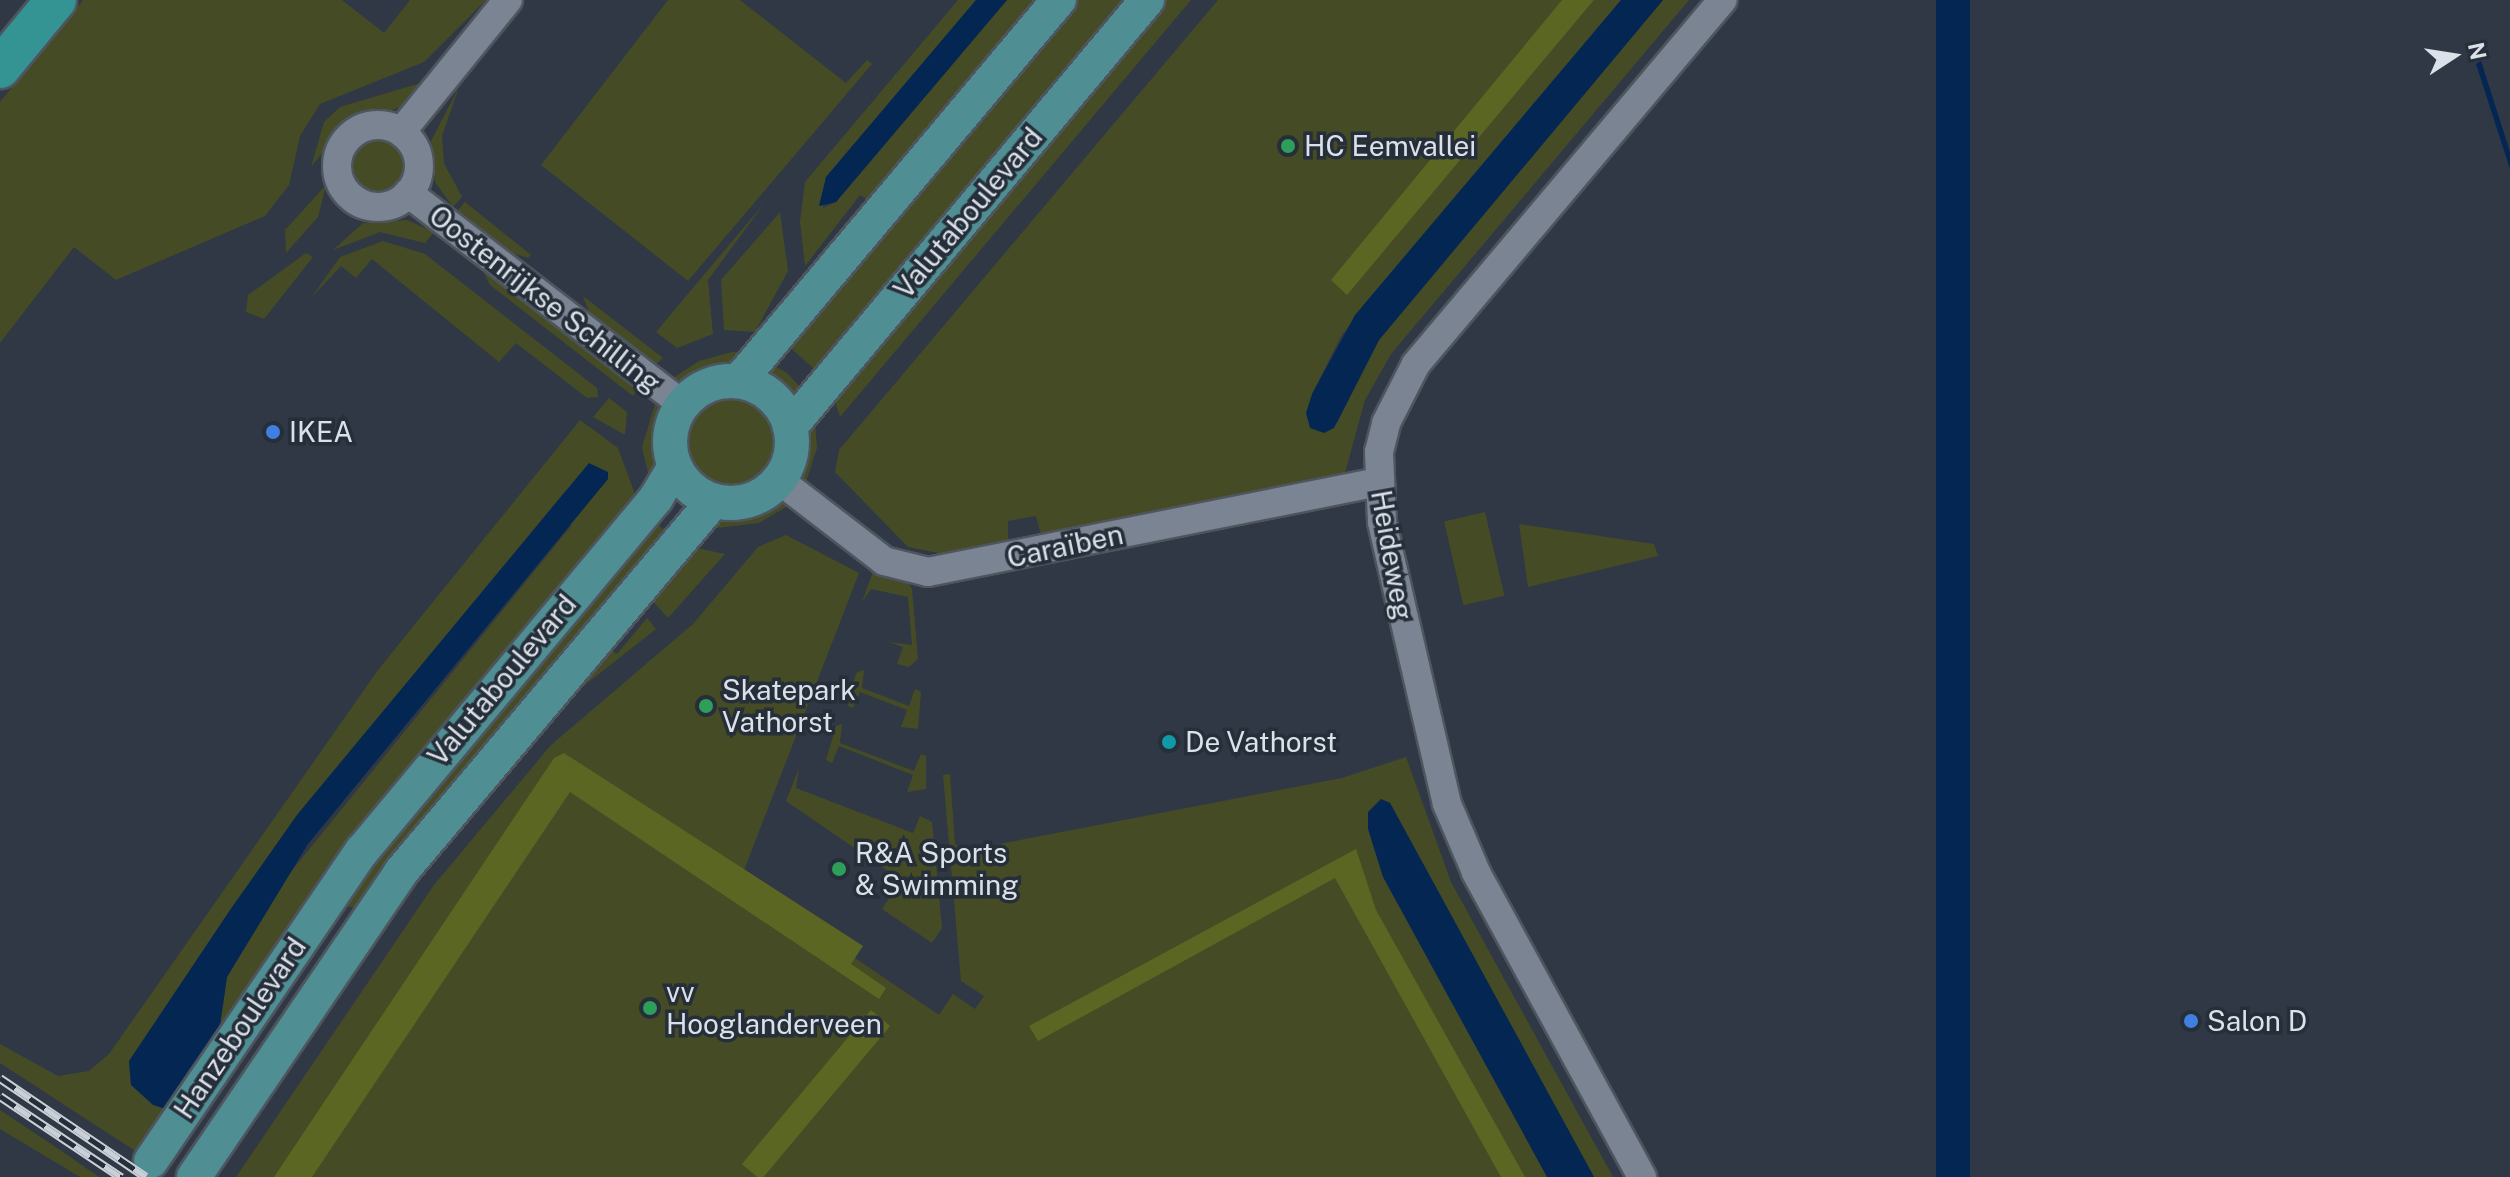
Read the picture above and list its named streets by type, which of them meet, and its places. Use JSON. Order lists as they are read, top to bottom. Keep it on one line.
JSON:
{"streets":{"main road":["Valutaboulevard","Hanzeboulevard"],"street":["Oostenrijkse Schilling","Caraïben","Heideweg"]},"crossings":[["Valutaboulevard","Oostenrijkse Schilling"],["Valutaboulevard","Caraïben"],["Valutaboulevard","Hanzeboulevard"],["Oostenrijkse Schilling","Caraïben"],["Caraïben","Heideweg"]],"places":["HC Eemvallei","IKEA","Skatepark Vathorst","De Vathorst","R&A Sports & Swimming","vv Hooglanderveen","Salon D"],"north":"right"}
